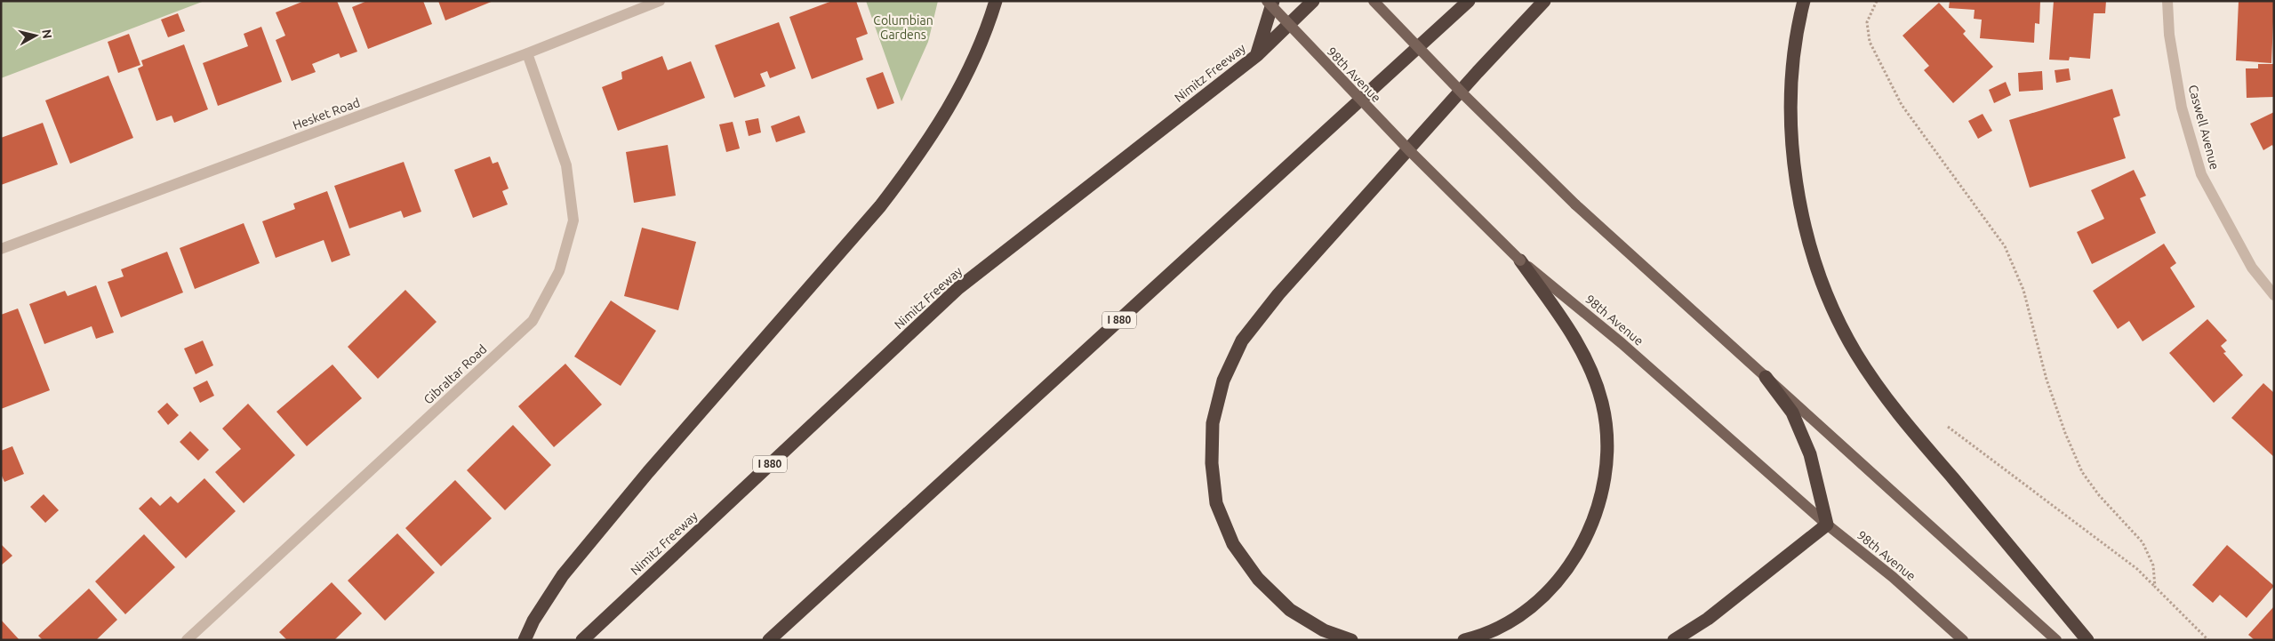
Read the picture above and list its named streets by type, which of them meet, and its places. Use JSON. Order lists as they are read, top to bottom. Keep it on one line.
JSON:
{"streets":{"highway":["Nimitz Freeway","I 880"],"main road":["98th Avenue"],"street":["Hesket Road","Caswell Avenue","Gibraltar Road"]},"crossings":[["Hesket Road","Gibraltar Road"]],"parks":["Columbian Gardens"],"north":"right"}
